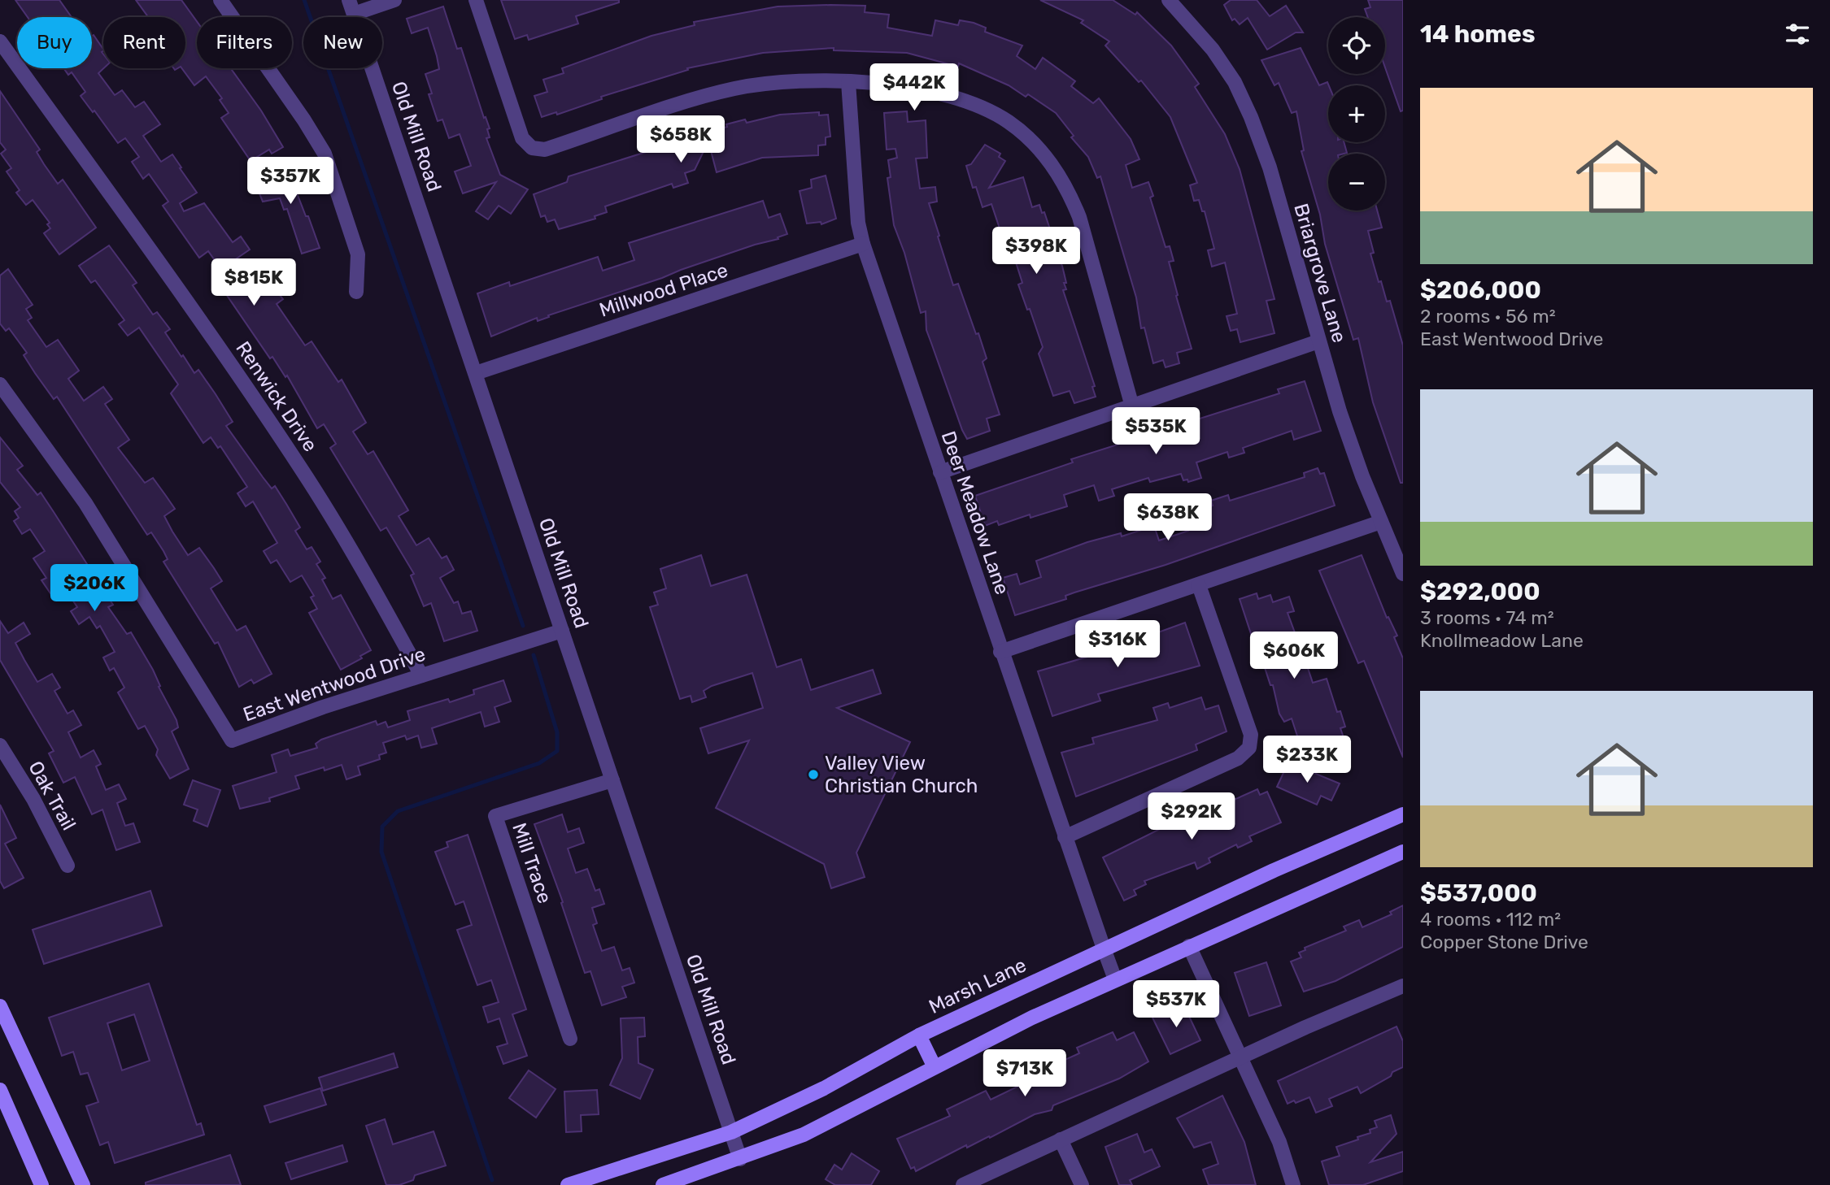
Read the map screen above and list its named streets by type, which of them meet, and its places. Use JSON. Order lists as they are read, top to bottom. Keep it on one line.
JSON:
{"streets":{"main road":["Marsh Lane"],"street":["Old Mill Road","Briargrove Lane","Millwood Place","Renwick Drive","Deer Meadow Lane","East Wentwood Drive","Oak Trail","Mill Trace"]},"crossings":[["Old Mill Road","Millwood Place"],["Old Mill Road","East Wentwood Drive"],["Old Mill Road","Mill Trace"],["Old Mill Road","Marsh Lane"],["Millwood Place","Deer Meadow Lane"],["Renwick Drive","East Wentwood Drive"],["Deer Meadow Lane","Marsh Lane"]],"places":["Valley View Christian Church"],"page":{"heading":"14 homes","map_buttons":["+","−"],"chip":["Buy","Rent","Filters","New"],"price":["$442K","$658K","$357K","$398K","$815K","$535K","$638K","$206K","$316K","$606K","$233K","$292K","$537K","$713K"],"list":[{"name":"$206,000","note":"2 rooms · 56 m² · East Wentwood Drive"},{"name":"$292,000","note":"3 rooms · 74 m² · Knollmeadow Lane"},{"name":"$537,000","note":"4 rooms · 112 m² · Copper Stone Drive"}]}}
